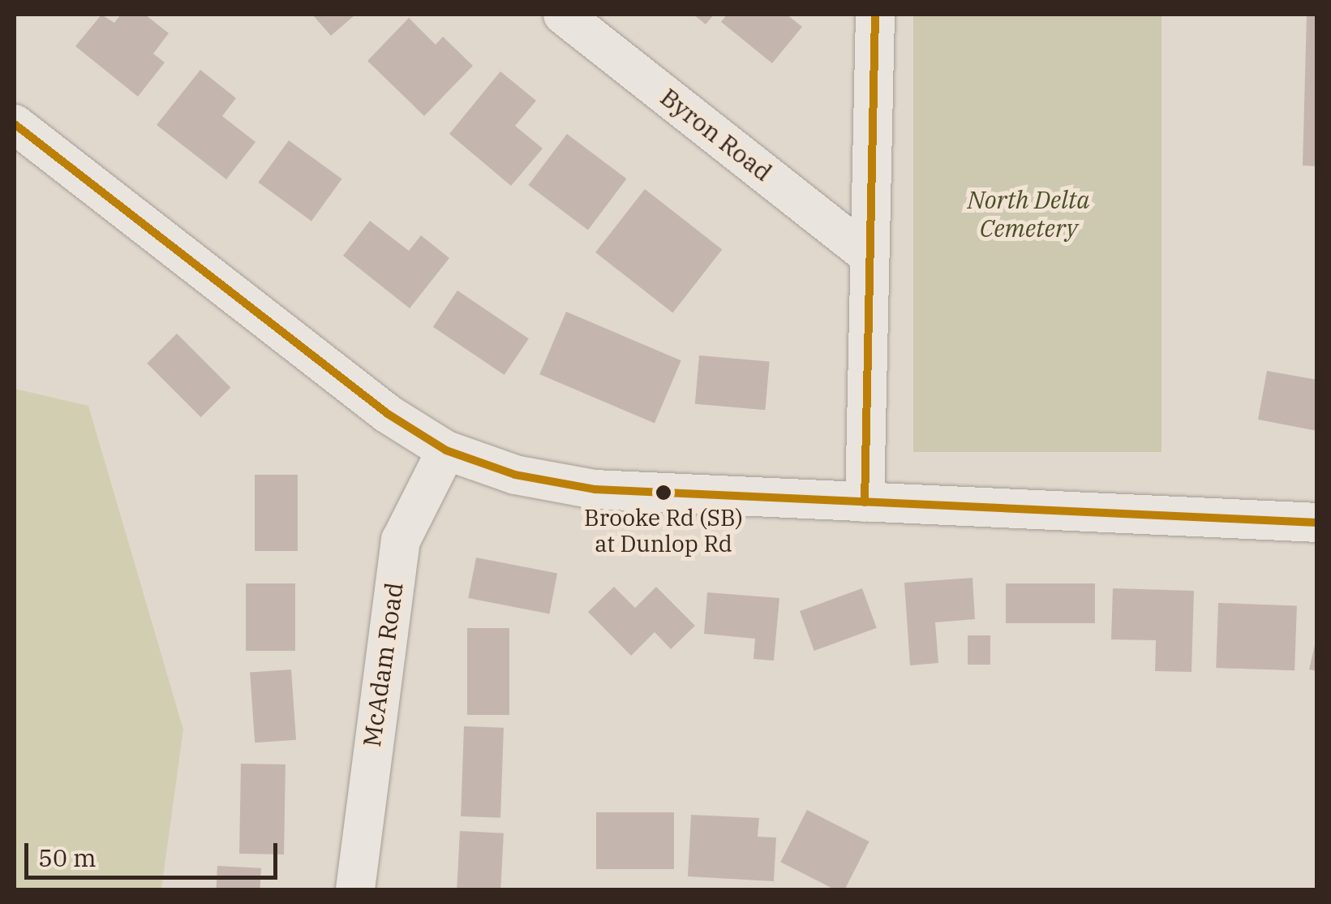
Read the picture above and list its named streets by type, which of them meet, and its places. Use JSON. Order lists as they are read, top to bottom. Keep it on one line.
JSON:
{"streets":{"street":["Byron Road","McAdam Road"]},"parks":["North Delta Cemetery"],"places":["Brooke Rd (SB) at Dunlop Rd"],"scale_bar":"50 m"}
